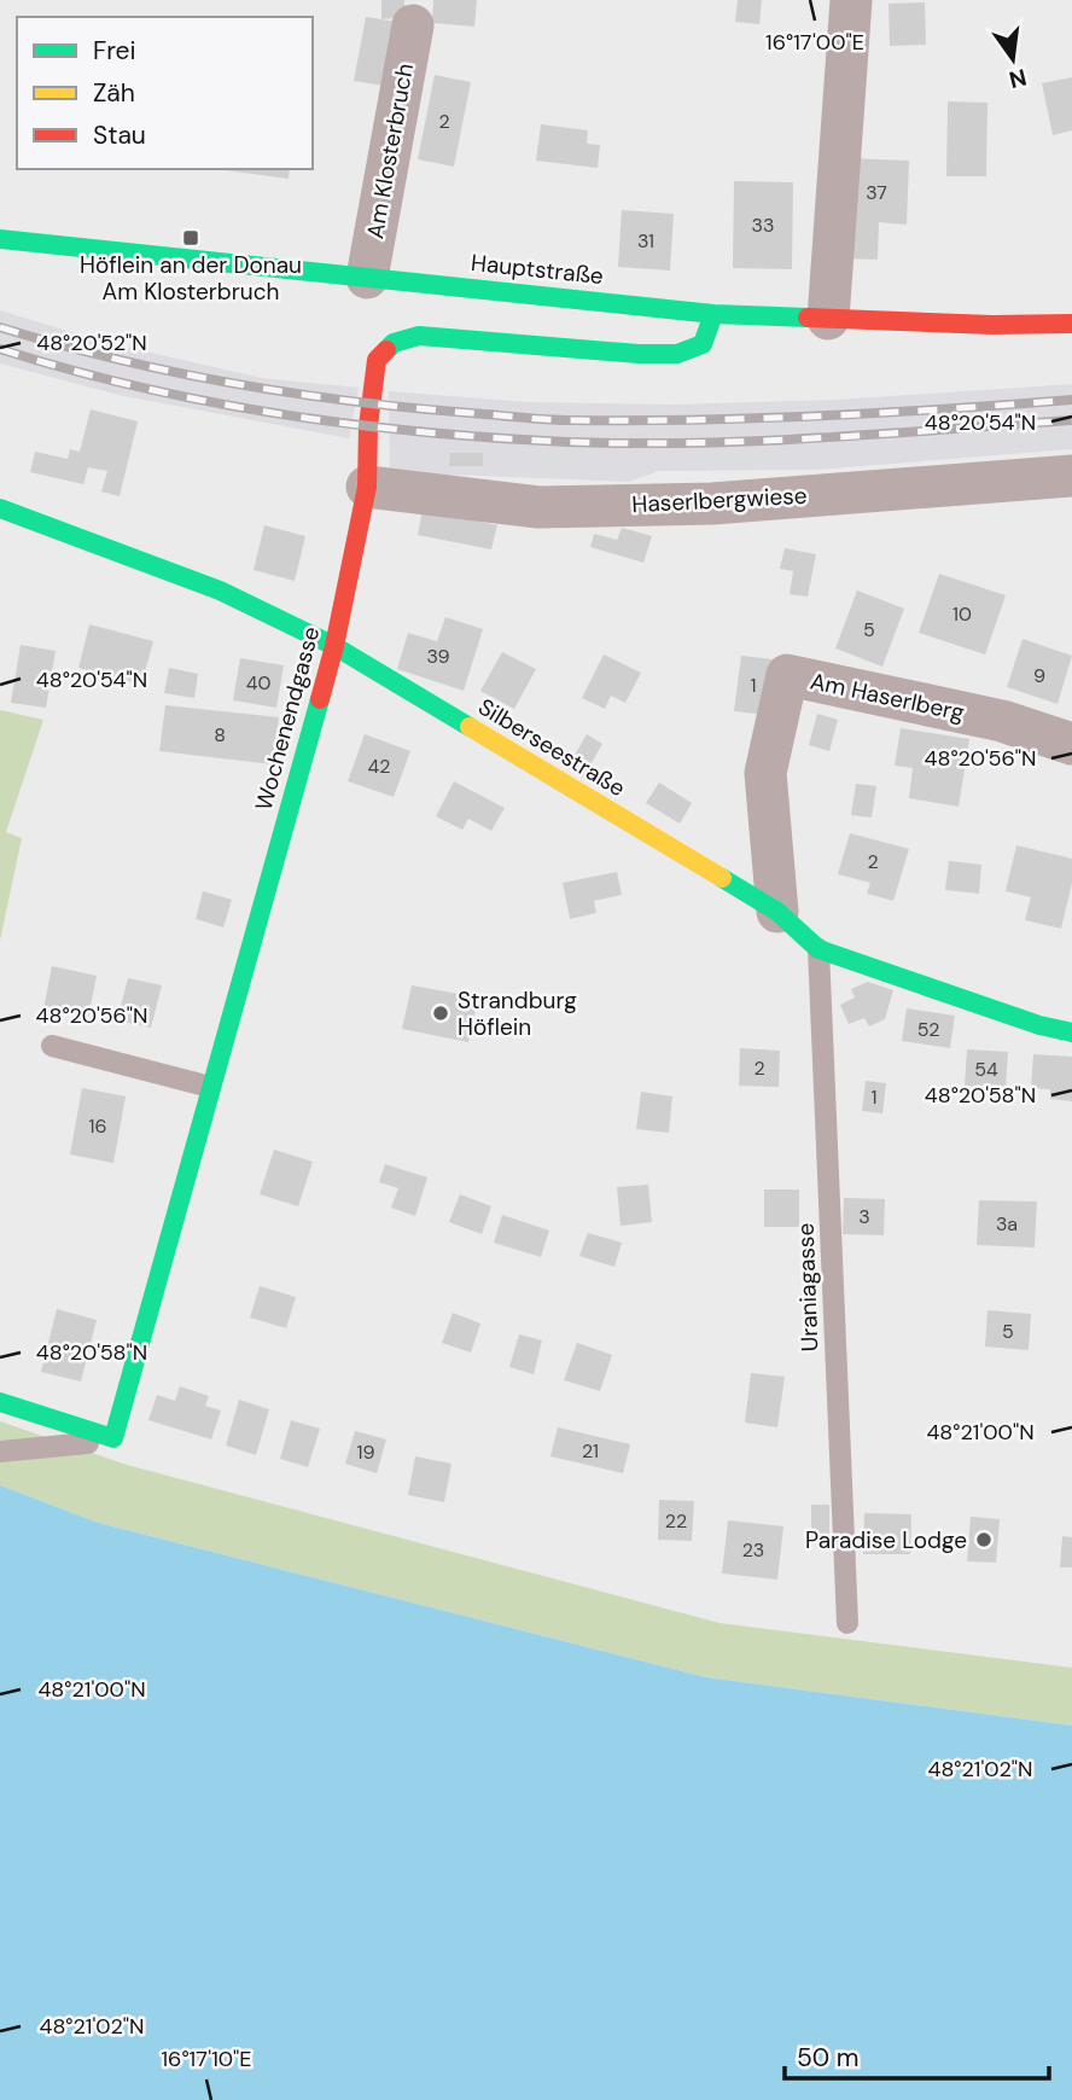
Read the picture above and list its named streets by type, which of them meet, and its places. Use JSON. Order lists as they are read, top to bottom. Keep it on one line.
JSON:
{"streets":{"street":["Am Klosterbruch","Hauptstraße","Haserlbergwiese","Am Haserlberg","Wochenendgasse","Silberseestraße"],"lane":["Uraniagasse"]},"crossings":[["Am Klosterbruch","Hauptstraße"],["Hauptstraße","Wochenendgasse"],["Haserlbergwiese","Wochenendgasse"],["Am Haserlberg","Silberseestraße"],["Wochenendgasse","Silberseestraße"],["Silberseestraße","Uraniagasse"]],"places":{"transit":["Höflein an der Donau Am Klosterbruch"],"other":["Strandburg Höflein","Paradise Lodge"]},"house_numbers":["2","37","33","31","10","5","39","9","40","1","8","42","2","52","2","54","1","16","3","3a","5","21","19","22","23"],"legend":["Frei","Zäh","Stau"],"scale_bar":"50 m","north":"bottom","coordinates":["16°17'00\"E","48°20'52\"N","48°20'54\"N","48°20'56\"N","48°20'58\"N","48°21'00\"N","48°21'02\"N","16°17'10\"E"]}
